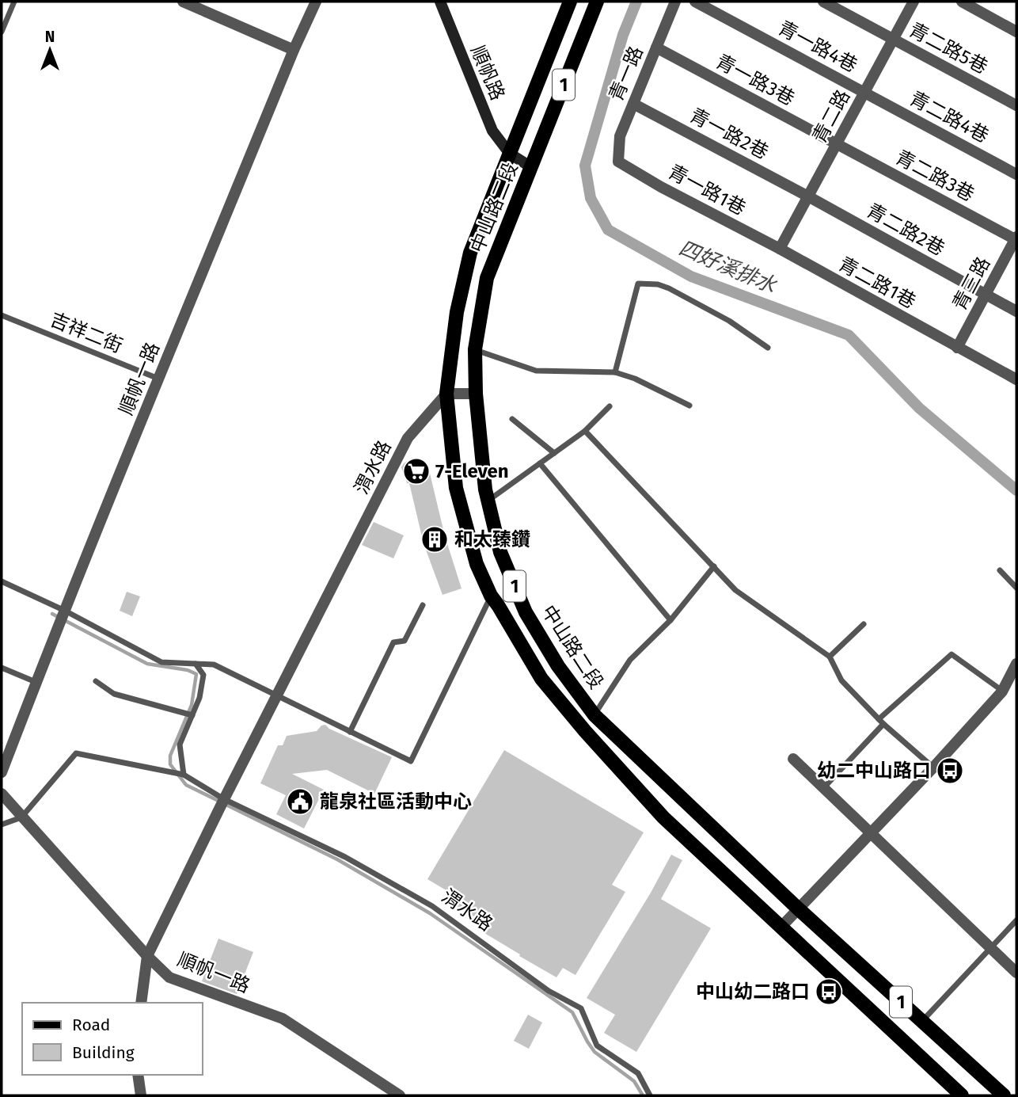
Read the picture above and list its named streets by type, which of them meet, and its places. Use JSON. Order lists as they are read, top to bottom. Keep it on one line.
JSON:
{"streets":{"main road":["1","中山路二段"],"street":["青一路4巷","青二路5巷","順帆路","青一路","青一路3巷","青二路","青二路4巷","青一路2巷","青二路3巷","青一路1巷","青二路2巷","青二路1巷","青三路","順帆一路","渭水路"],"lane":["吉祥二街"]},"crossings":[["青一路4巷","青二路"],["青一路4巷","青二路4巷"],["青二路5巷","青二路"],["順帆路","中山路二段"],["青一路","青一路3巷"],["青一路","青一路2巷"],["青一路","青一路1巷"],["青一路3巷","青二路"],["青一路3巷","青二路3巷"],["青二路","青二路4巷"],["青二路","青一路2巷"],["青二路","青二路3巷"],["青二路","青一路1巷"],["青二路","青二路2巷"],["青二路","青二路1巷"],["青一路2巷","青二路2巷"],["青二路3巷","青三路"],["青一路1巷","青二路1巷"],["中山路二段","渭水路"],["青二路2巷","青三路"],["青二路1巷","青三路"],["吉祥二街","順帆一路"],["順帆一路","渭水路"]],"water":["四好溪排水"],"places":{"supermarket":["7-Eleven"],"building":["和太臻鑽"],"bus stop":["幼二中山路口","中山幼二路口"],"public building":["龍泉社區活動中心"]},"legend":["Road","Building"],"north":"top"}
